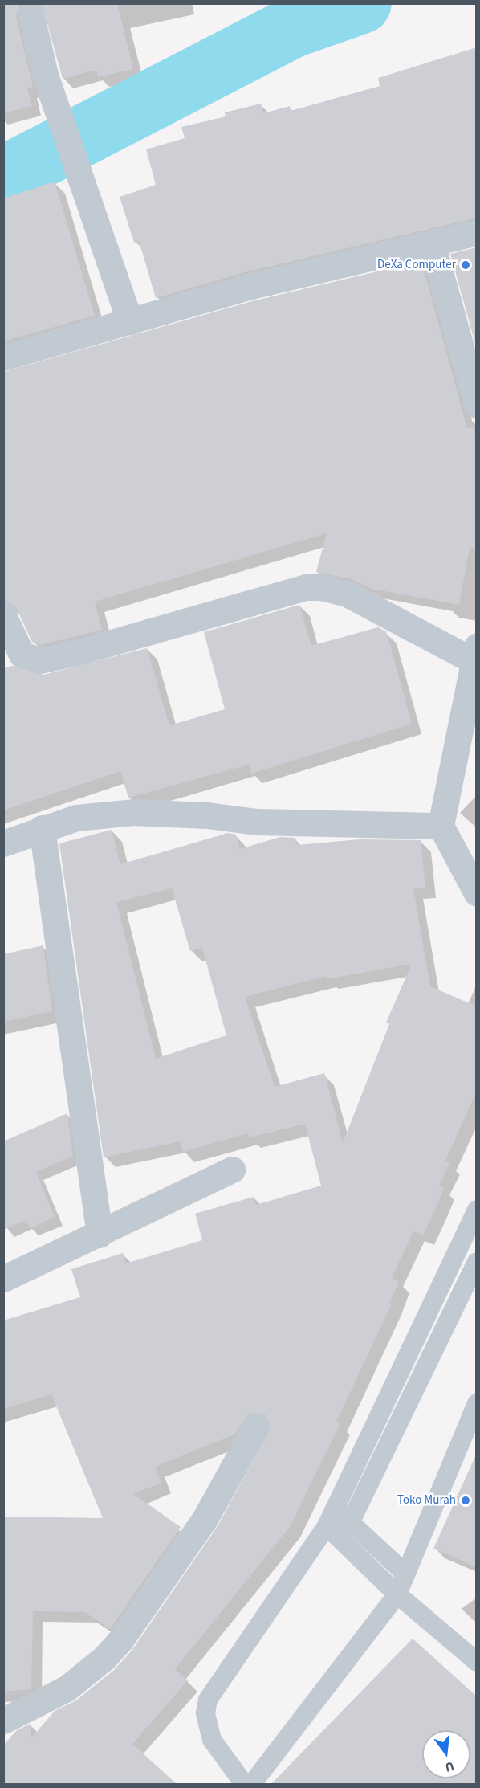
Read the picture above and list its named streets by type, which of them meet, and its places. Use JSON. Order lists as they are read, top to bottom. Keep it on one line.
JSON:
{"places":["DeXa Computer","Toko Murah"],"north":"bottom"}
